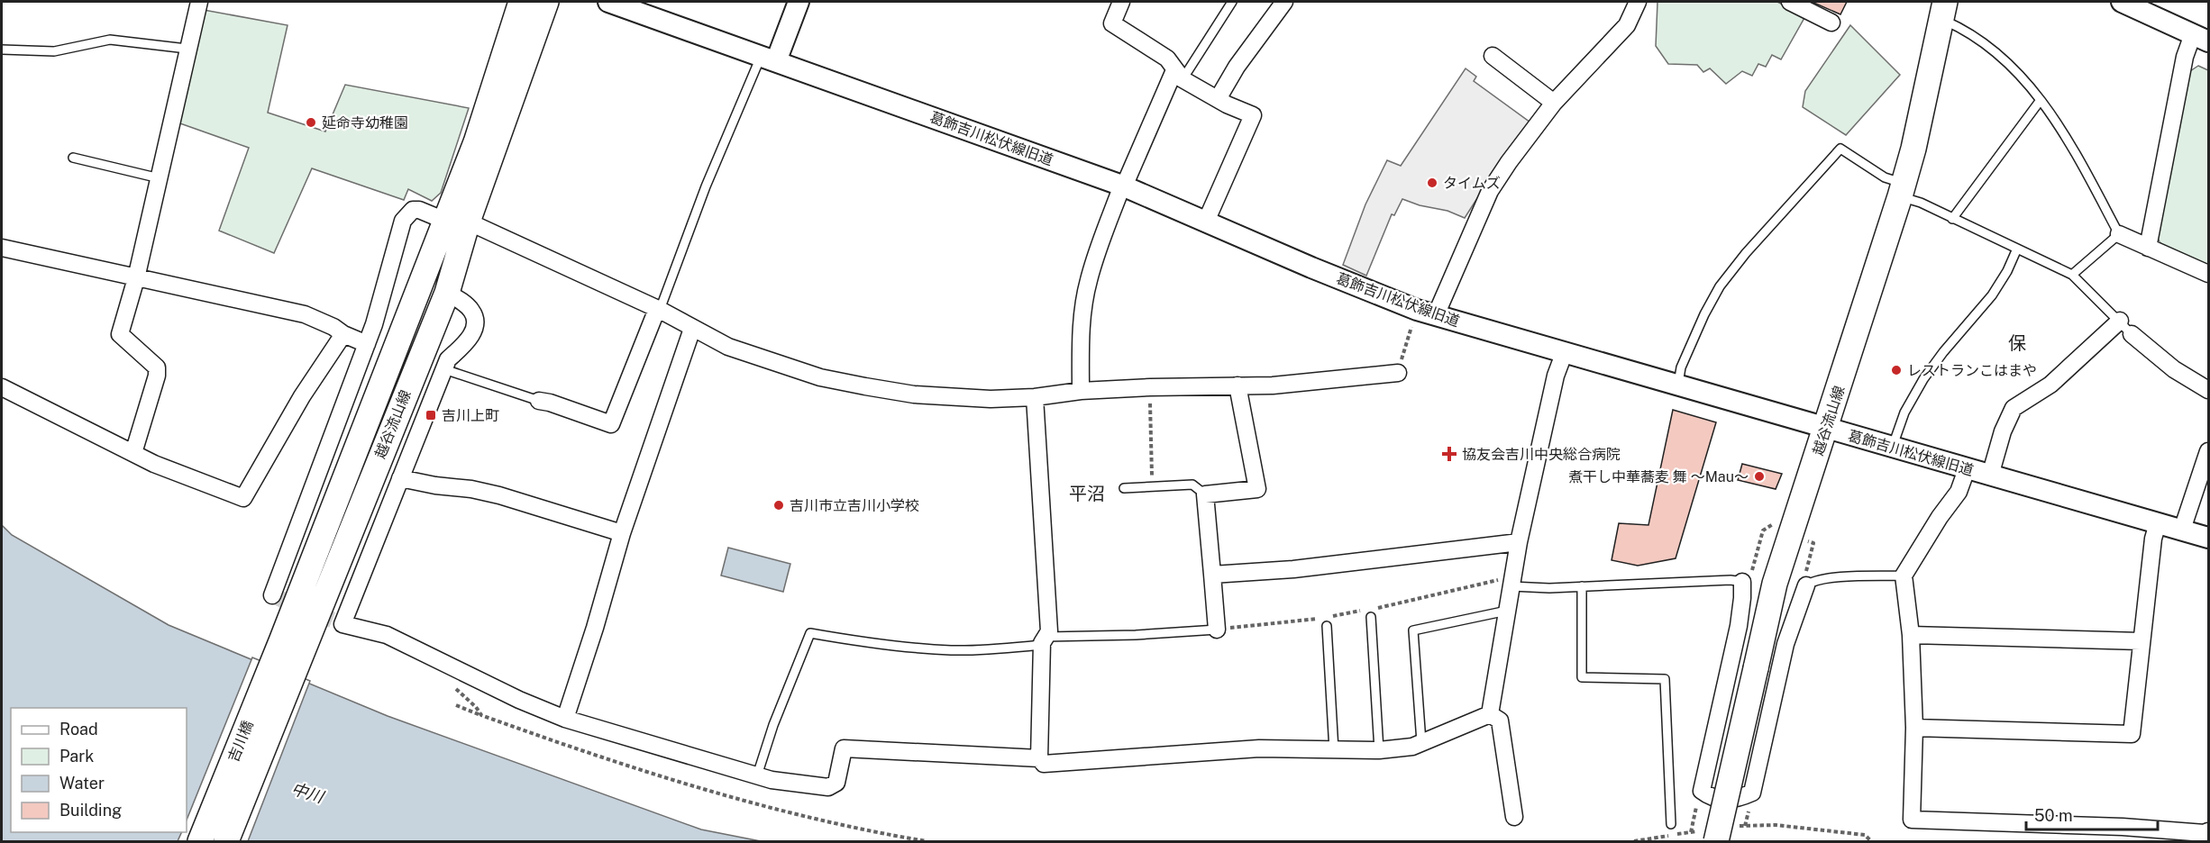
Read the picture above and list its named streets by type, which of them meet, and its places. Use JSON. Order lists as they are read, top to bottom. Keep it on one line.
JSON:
{"streets":{"main road":["越谷流山線","吉川橋"],"street":["葛飾吉川松伏線旧道"]},"crossings":[["葛飾吉川松伏線旧道","越谷流山線"],["越谷流山線","吉川橋"]],"districts":["保","平沼"],"water":["中川"],"places":{"other":["延命寺幼稚園","タイムズ","レストランこはまや","煮干し中華蕎麦 舞 〜Mau〜","吉川市立吉川小学校"],"transit":["吉川上町"],"health":["協友会吉川中央総合病院"]},"legend":["Road","Park","Water","Building"],"scale_bar":"50 m"}
